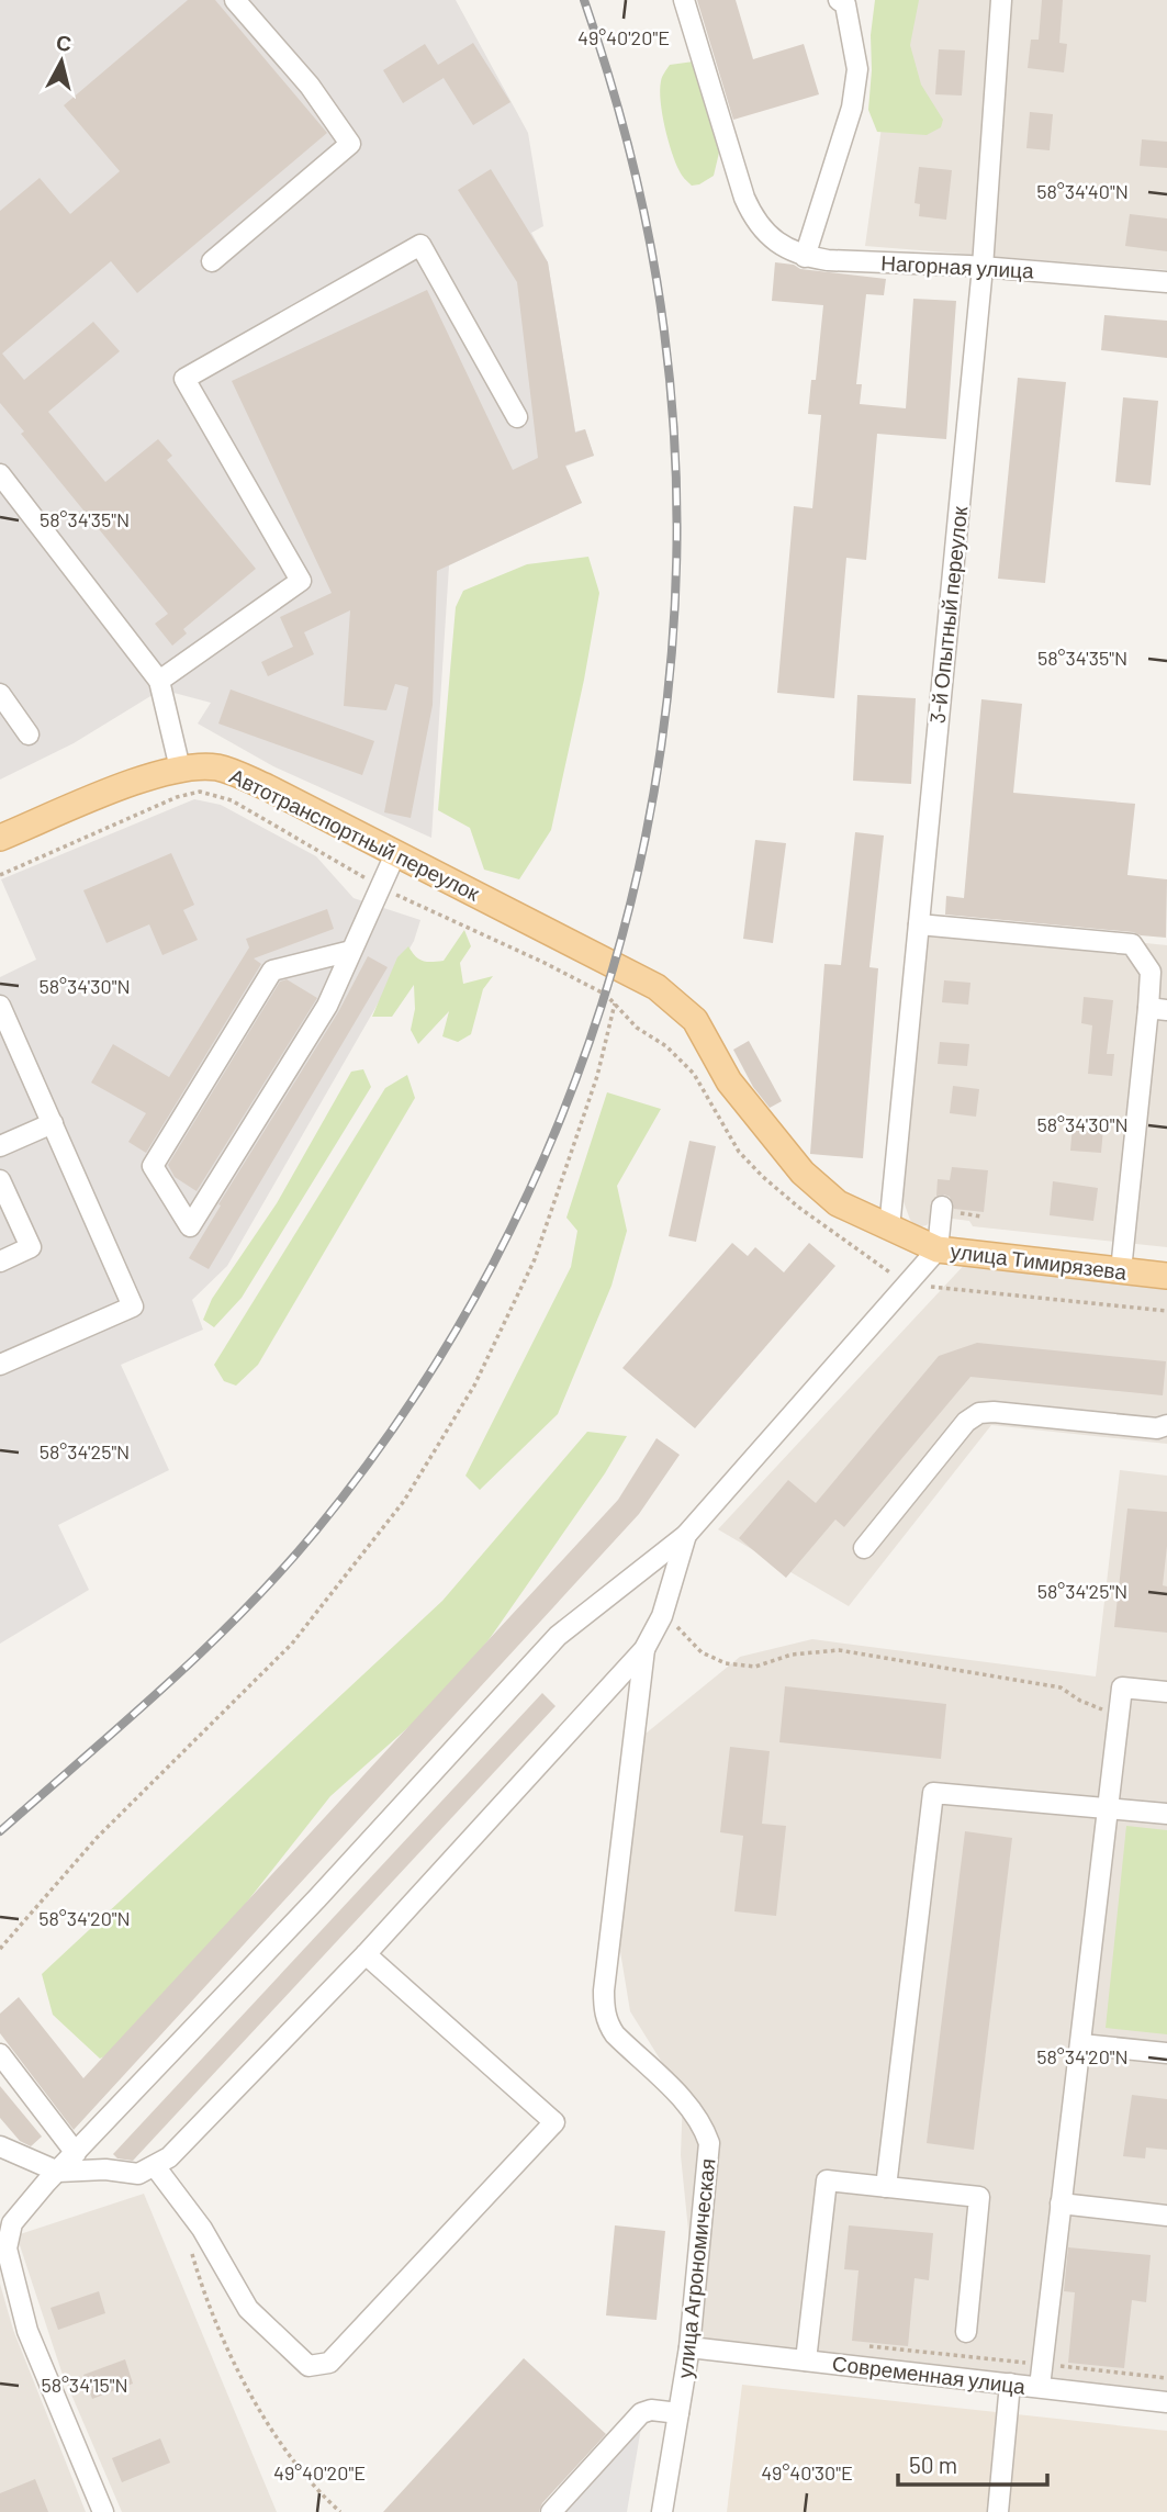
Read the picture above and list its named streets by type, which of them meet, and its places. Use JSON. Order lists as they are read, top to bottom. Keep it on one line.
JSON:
{"streets":{"main road":["Автотранспортный переулок","улица Тимирязева"],"street":["Нагорная улица","3-й Опытный переулок","улица Агрономическая","Современная улица"]},"crossings":[["Нагорная улица","3-й Опытный переулок"],["3-й Опытный переулок","улица Тимирязева"],["Автотранспортный переулок","улица Тимирязева"],["улица Агрономическая","Современная улица"]],"scale_bar":"50 m","north":"top","coordinates":["49°40'20\"E","58°34'40\"N","58°34'35\"N","58°34'30\"N","58°34'25\"N","58°34'20\"N","58°34'15\"N","49°40'30\"E"]}
